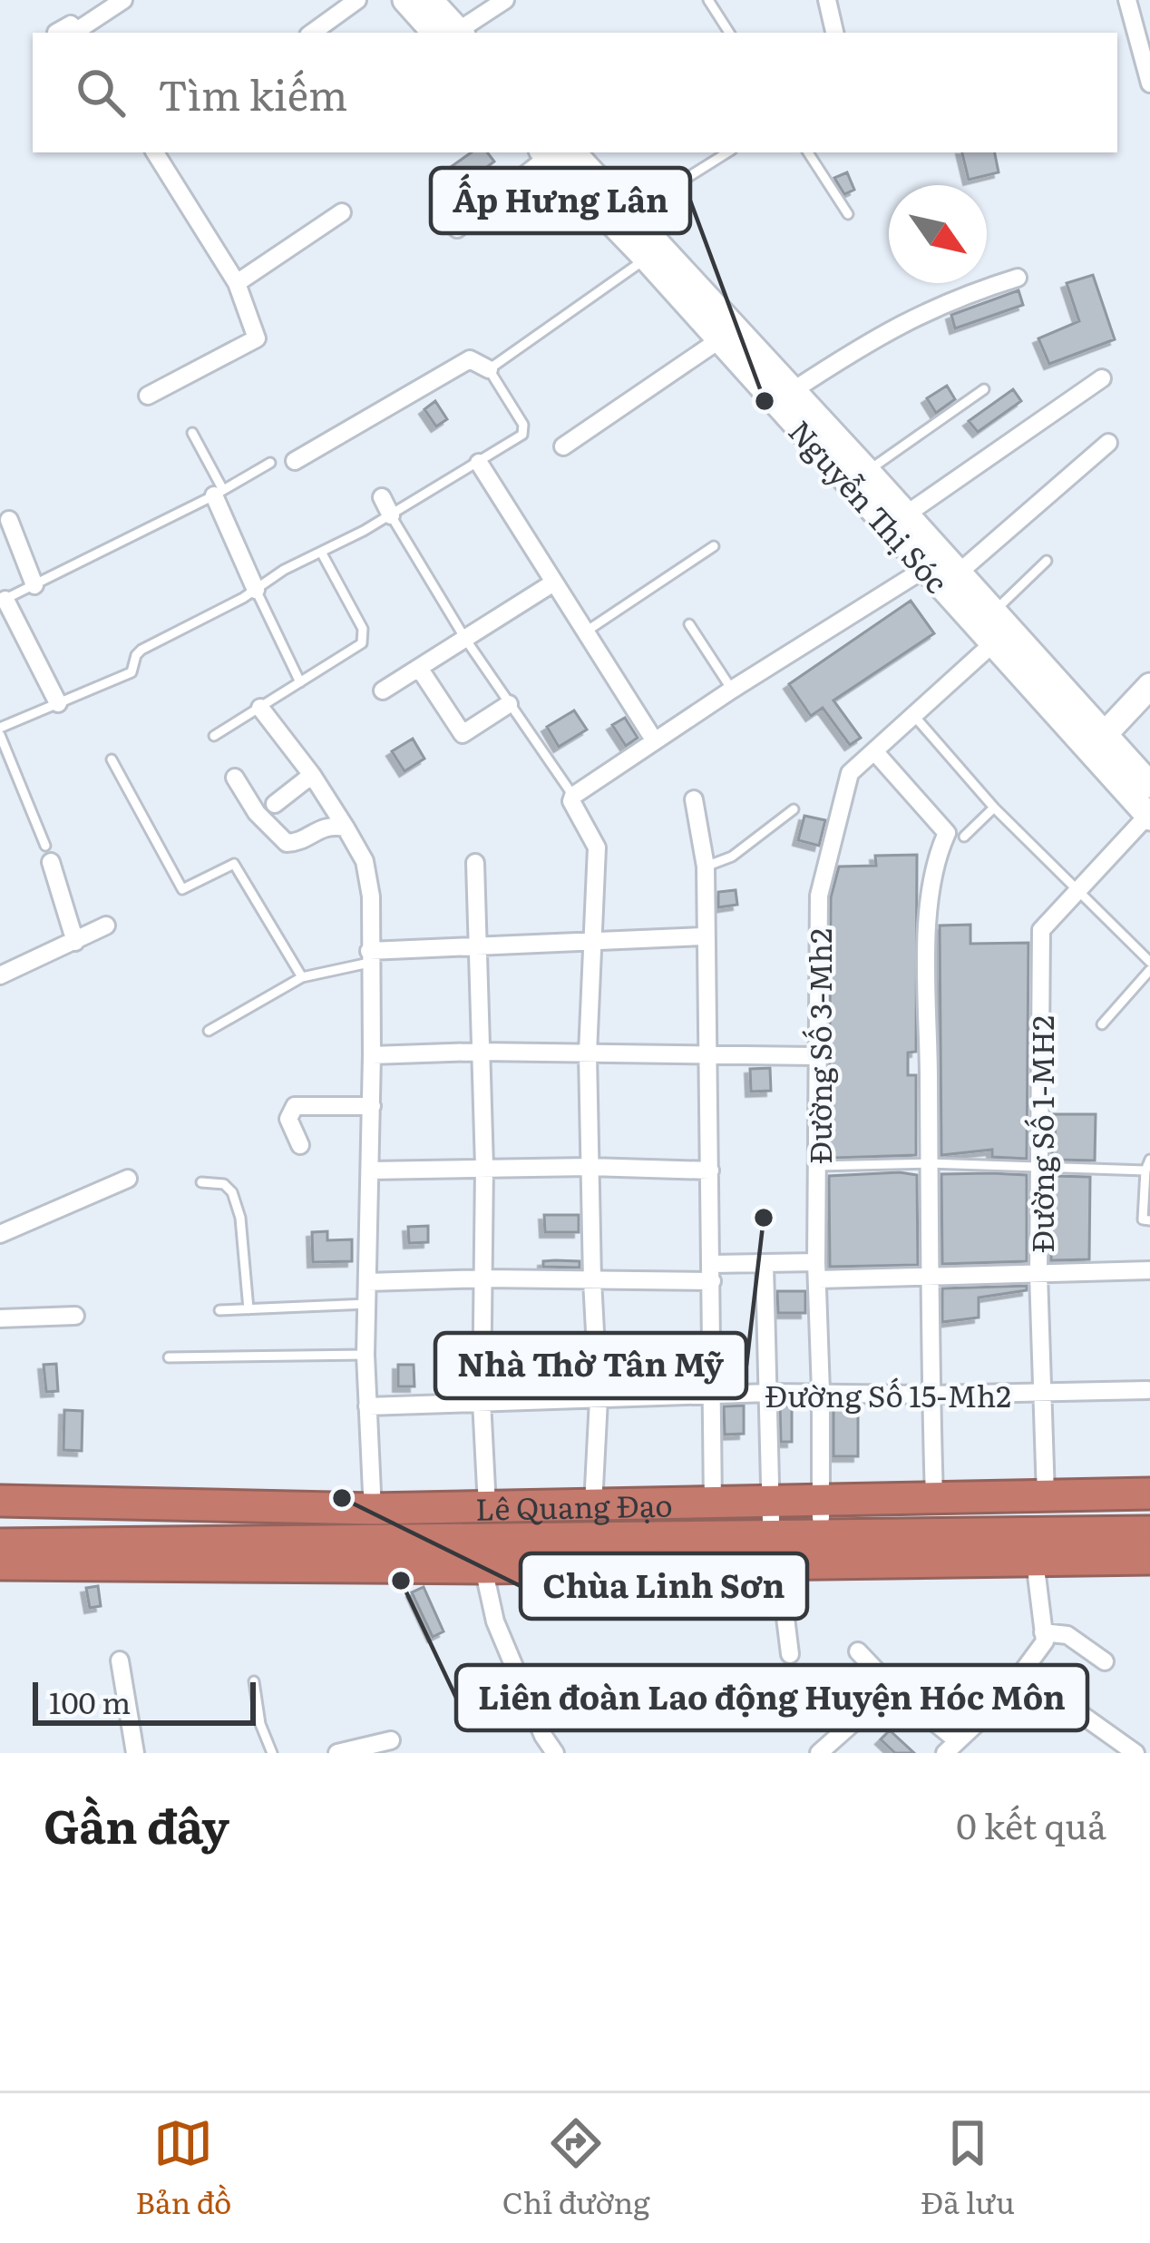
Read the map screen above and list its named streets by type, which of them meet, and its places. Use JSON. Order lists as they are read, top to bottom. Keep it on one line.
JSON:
{"streets":{"highway":["Lê Quang Đạo"],"main road":["Nguyễn Thị Sóc"],"street":["Đường Số 3-Mh2","Đường Số 1-MH2","Đường Số 15-Mh2"]},"crossings":[["Nguyễn Thị Sóc","Đường Số 3-Mh2"],["Nguyễn Thị Sóc","Đường Số 1-MH2"],["Đường Số 3-Mh2","Đường Số 15-Mh2"],["Đường Số 3-Mh2","Lê Quang Đạo"],["Đường Số 1-MH2","Đường Số 15-Mh2"],["Đường Số 1-MH2","Lê Quang Đạo"]],"places":["Ấp Hưng Lân","Nhà Thờ Tân Mỹ","Chùa Linh Sơn","Liên đoàn Lao động Huyện Hóc Môn"],"scale_bar":"100 m","north":"bottom right","page":{"search":"Tìm kiếm","scale":"100 m","heading":["Gần đây","0 kết quả"],"nav":["Bản đồ","Chỉ đường","Đã lưu"]}}
